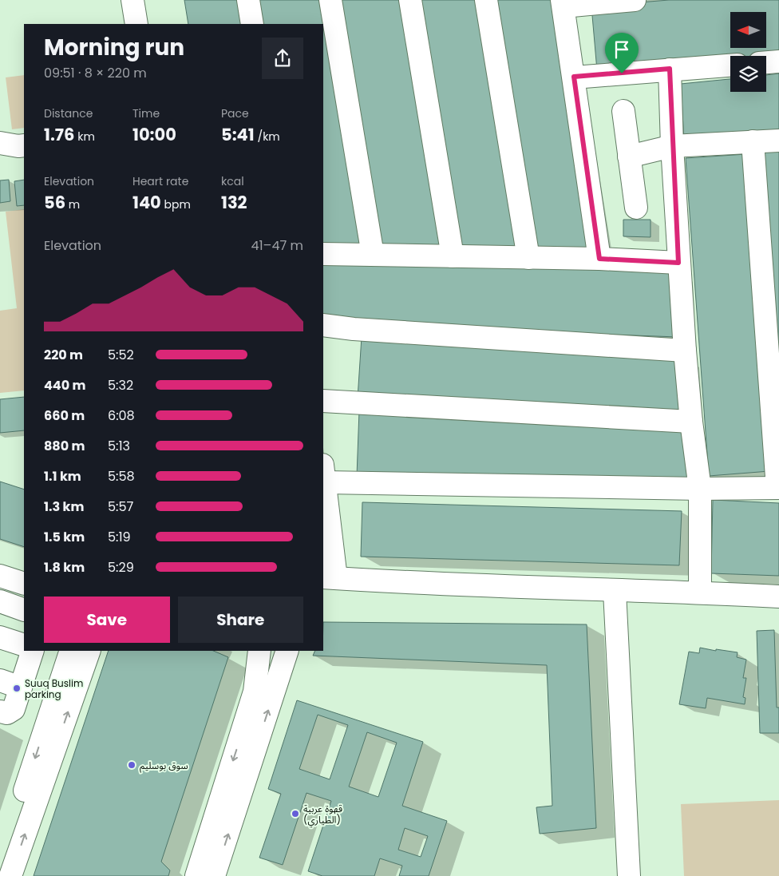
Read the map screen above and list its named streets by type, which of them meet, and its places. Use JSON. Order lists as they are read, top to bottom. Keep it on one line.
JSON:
{"places":["Suuq Buslim parking","سوق بوسليم","قهوة عربية (الطياري)"],"north":"left","page":{"heading":["Morning run","09:51 · 8 × 220 m"],"stats":[["Distance","1.76 km"],["Time","10:00"],["Pace","5:41 /km"],["Elevation","56 m"],["Heart rate","140 bpm"],["kcal","132"]],"chart":["Elevation","41–47 m"],"list":[{"name":"220 m","note":"5:52"},{"name":"440 m","note":"5:32"},{"name":"660 m","note":"6:08"},{"name":"880 m","note":"5:13"},{"name":"1.1 km","note":"5:58"},{"name":"1.3 km","note":"5:57"},{"name":"1.5 km","note":"5:19"},{"name":"1.8 km","note":"5:29"}],"buttons":["Save","Share"]}}
